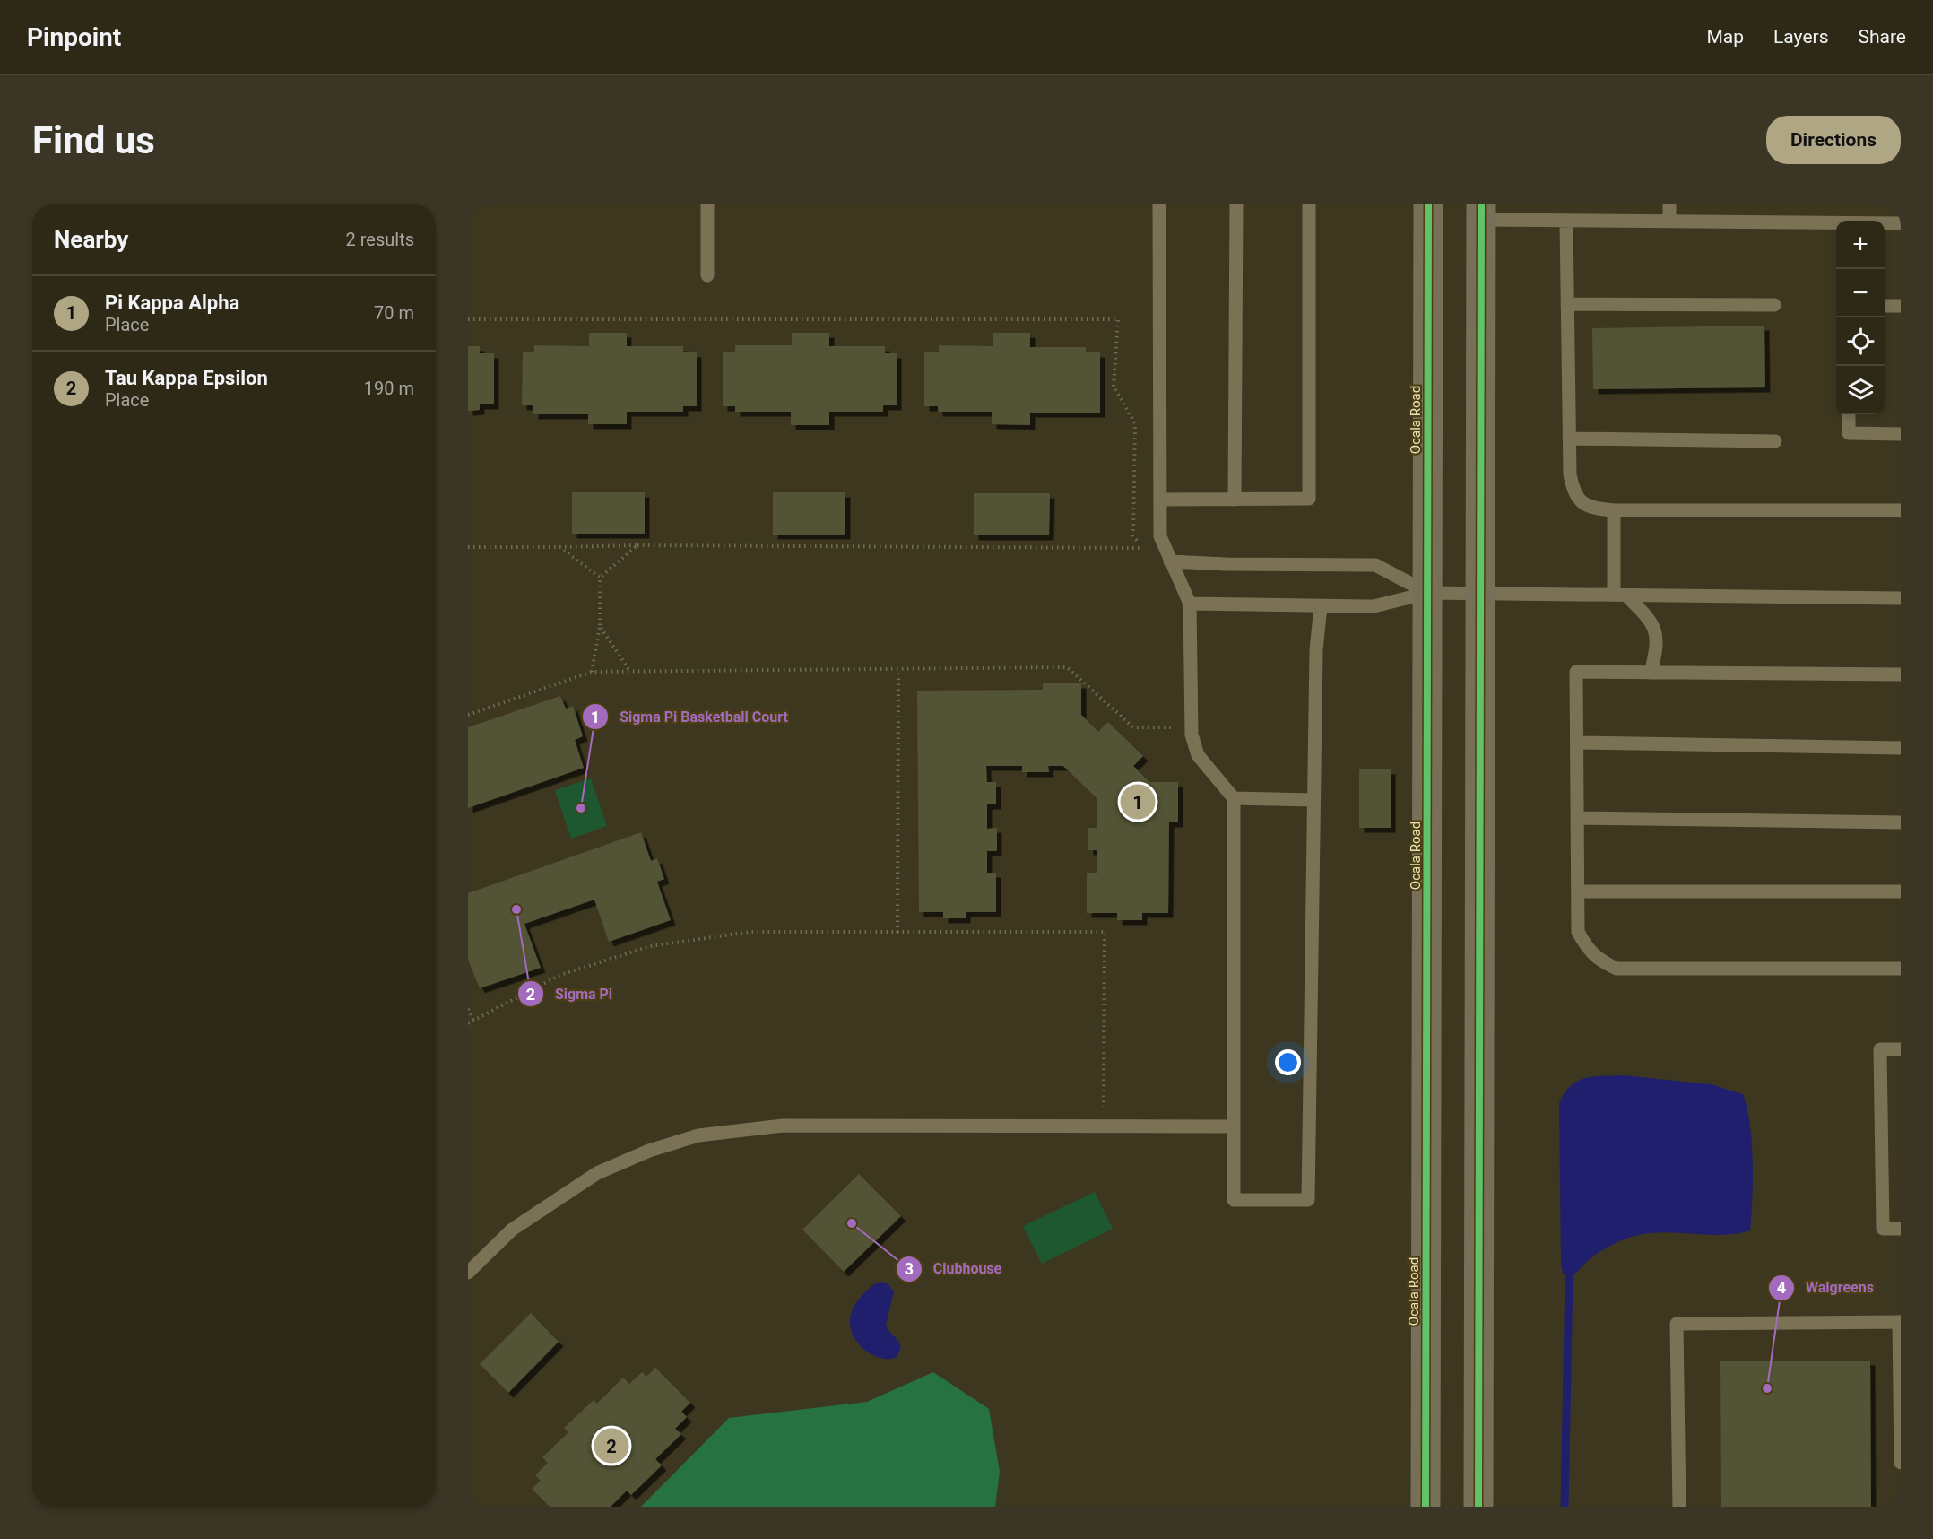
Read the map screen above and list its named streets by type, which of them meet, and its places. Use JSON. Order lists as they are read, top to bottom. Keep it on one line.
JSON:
{"streets":{"main road":["Ocala Road"]},"places":["Sigma Pi Basketball Court","Sigma Pi","Clubhouse","Walgreens"],"page":{"header":"Pinpoint","nav":["Map","Layers","Share"],"buttons":"Directions","title":"Find us","heading":["Nearby","2 results"],"map_buttons":["+","−"],"list":[{"mark":"1","name":"Pi Kappa Alpha","note":"Place","value":"70 m"},{"mark":"2","name":"Tau Kappa Epsilon","note":"Place","value":"190 m"}],"pins":["1","2"]}}
